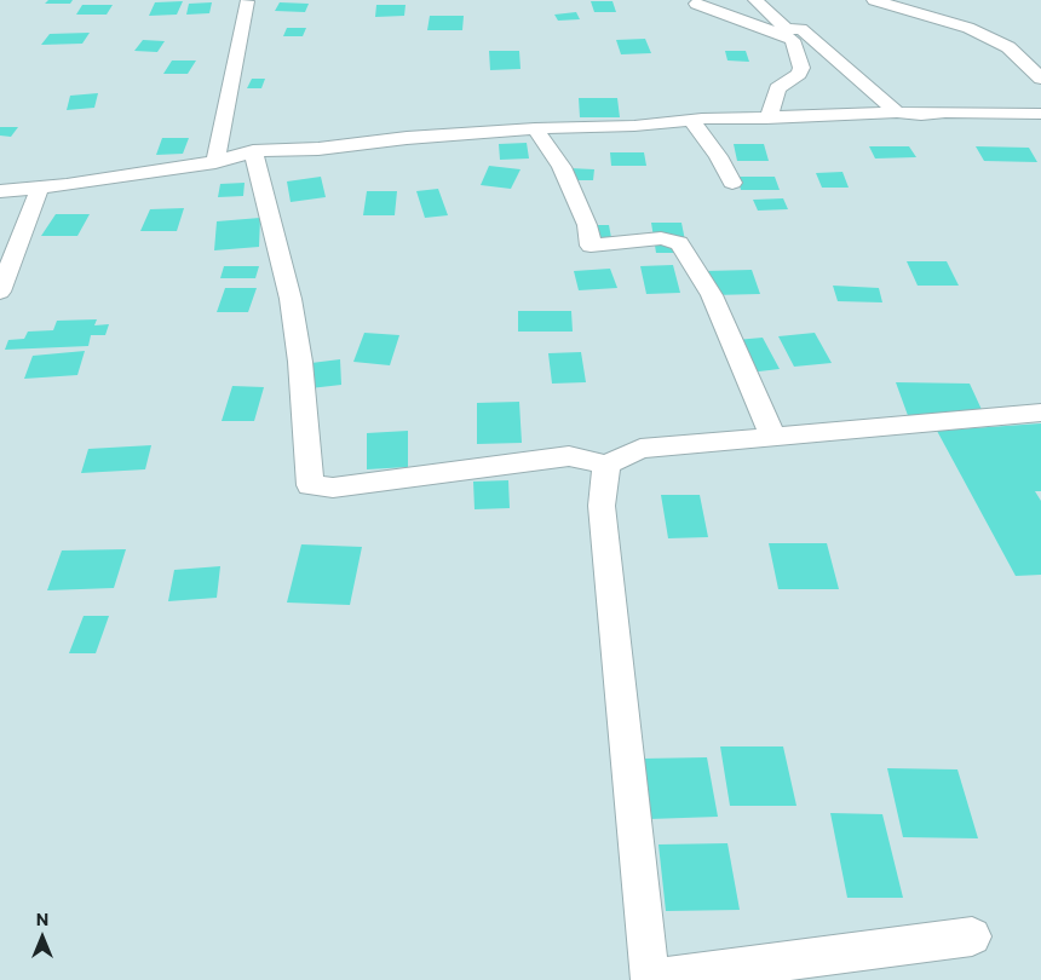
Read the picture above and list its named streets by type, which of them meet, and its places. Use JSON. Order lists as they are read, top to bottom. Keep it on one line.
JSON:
{"north":"top"}
